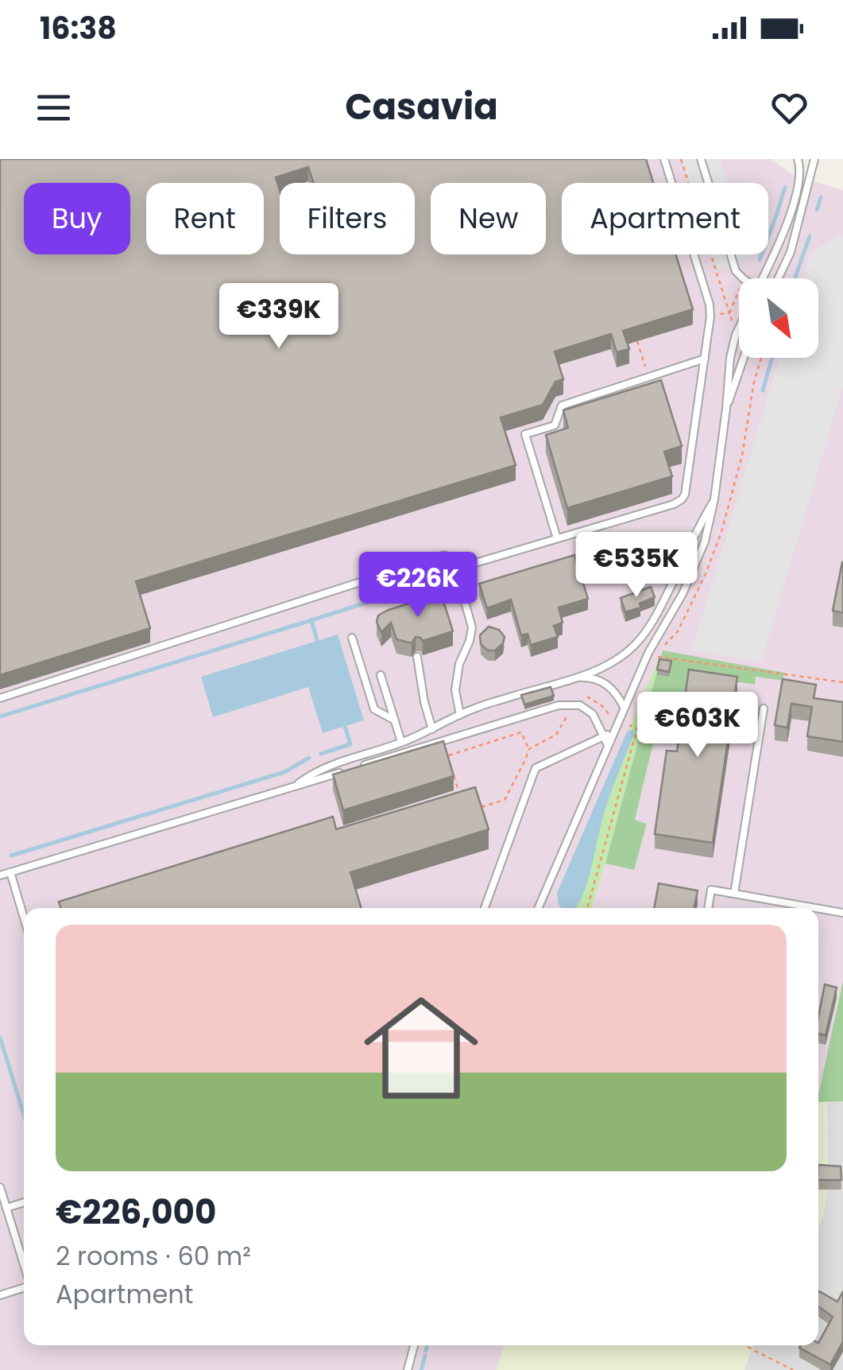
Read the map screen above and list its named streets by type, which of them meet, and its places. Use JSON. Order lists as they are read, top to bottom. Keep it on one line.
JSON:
{"north":"bottom right","page":{"status":"16:38","header":"Casavia","chip":["Buy","Rent","Filters","New","Apartment"],"price":["€339K","€535K","€226K","€603K"],"list":[{"name":"€226,000","note":"2 rooms · 60 m² · Apartment"}]}}
